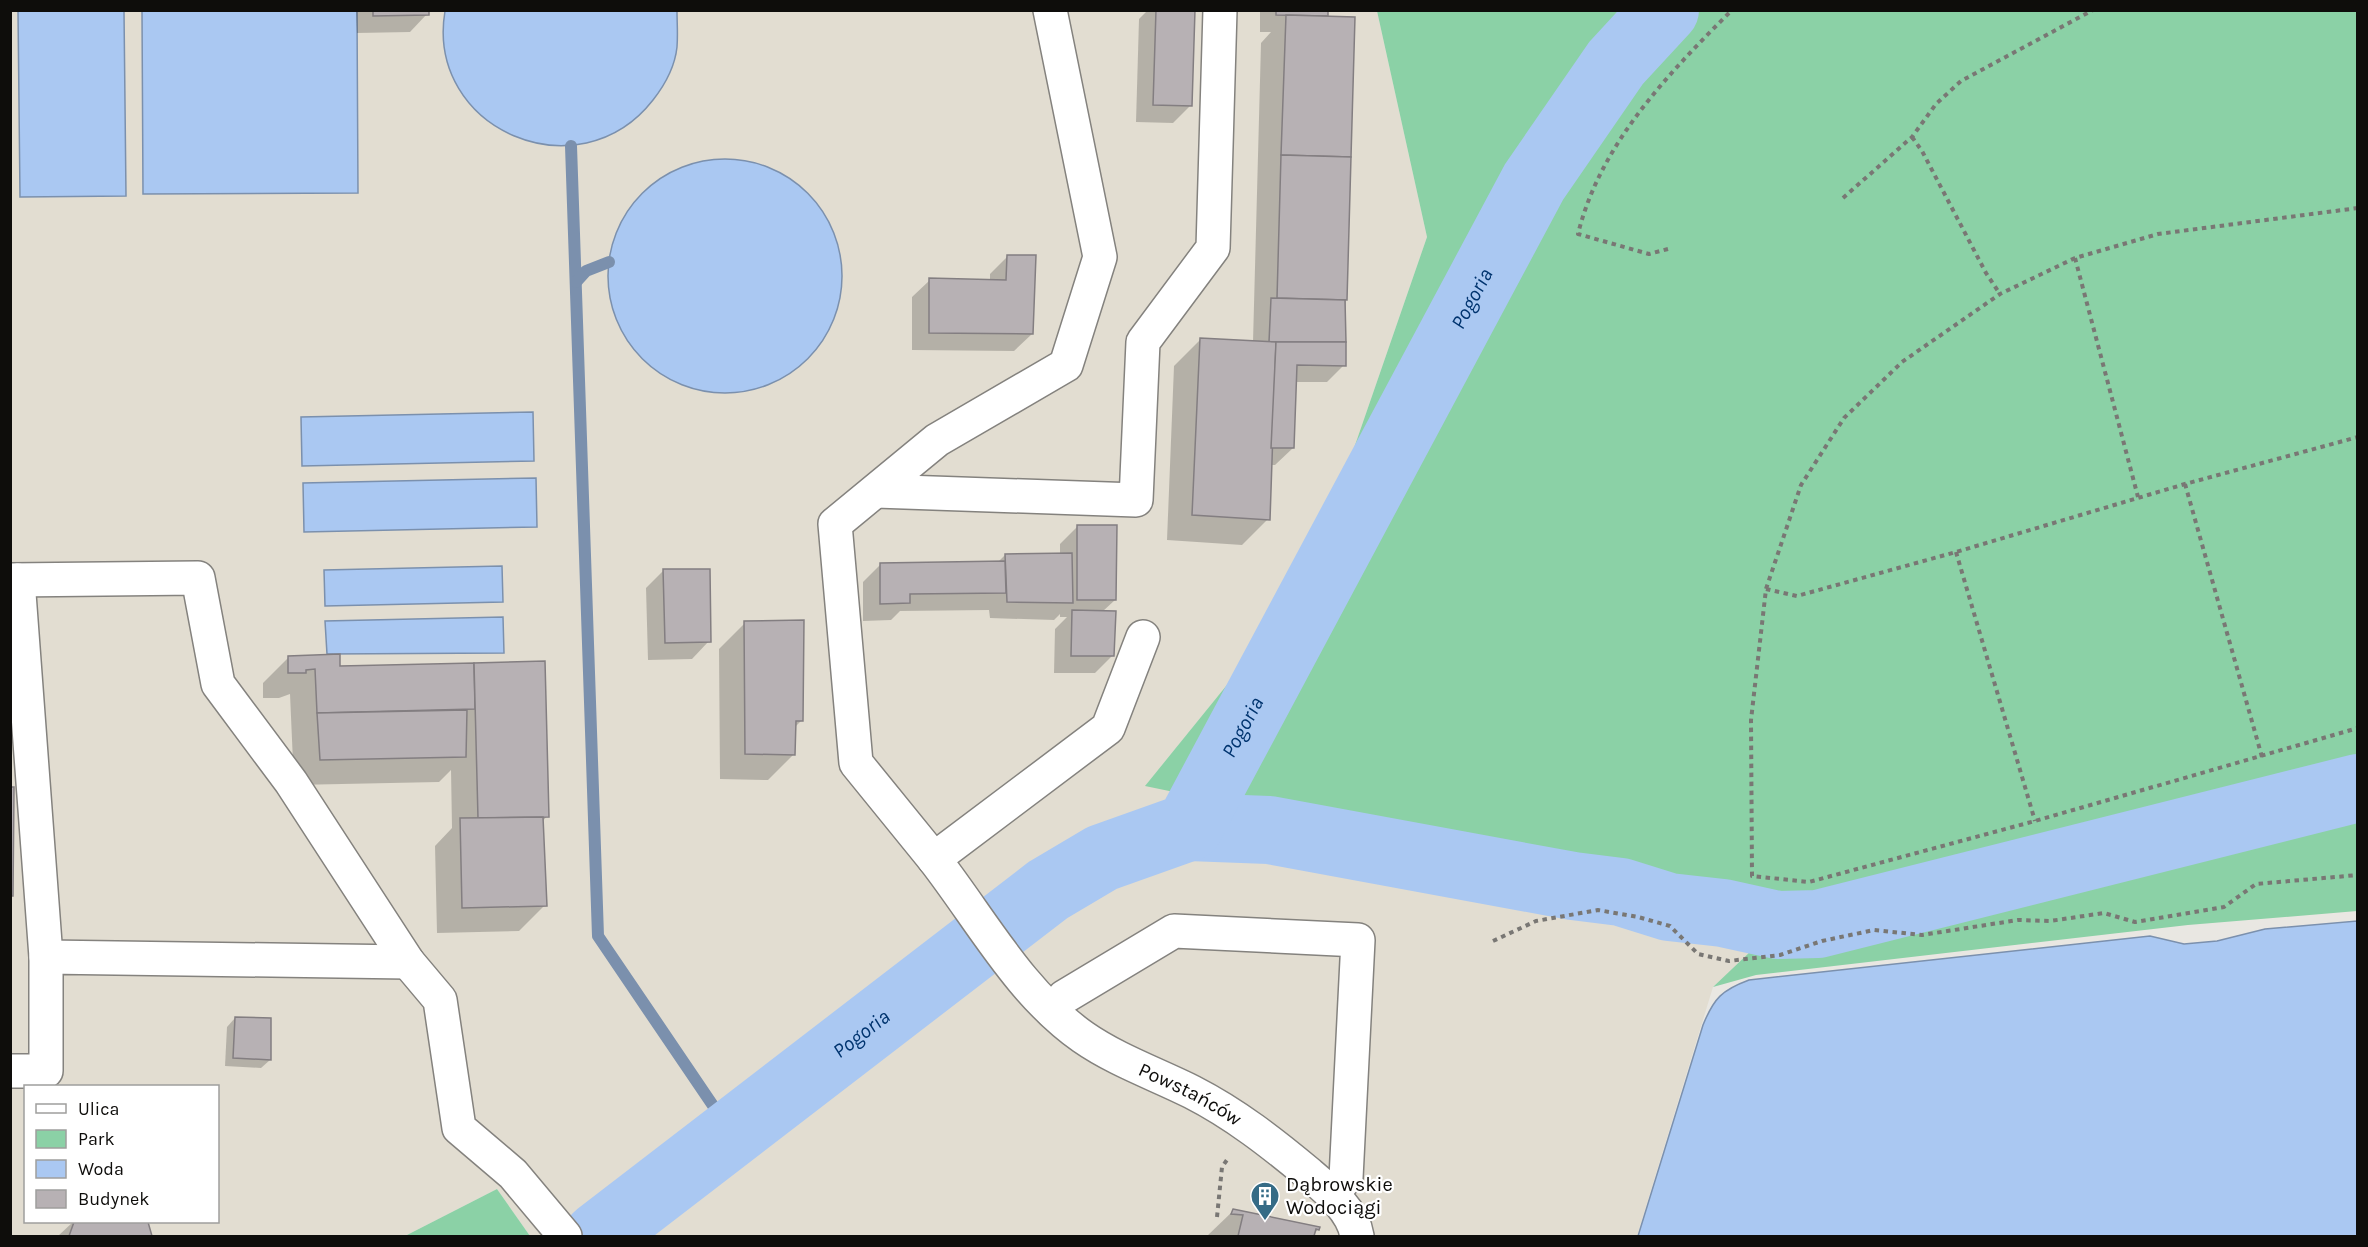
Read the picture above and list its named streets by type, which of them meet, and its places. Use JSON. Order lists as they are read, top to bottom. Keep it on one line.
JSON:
{"streets":{"street":["Powstańców"]},"water":["Pogoria"],"places":{"building":["Dąbrowskie Wodociągi"]},"legend":["Ulica","Park","Woda","Budynek"]}
